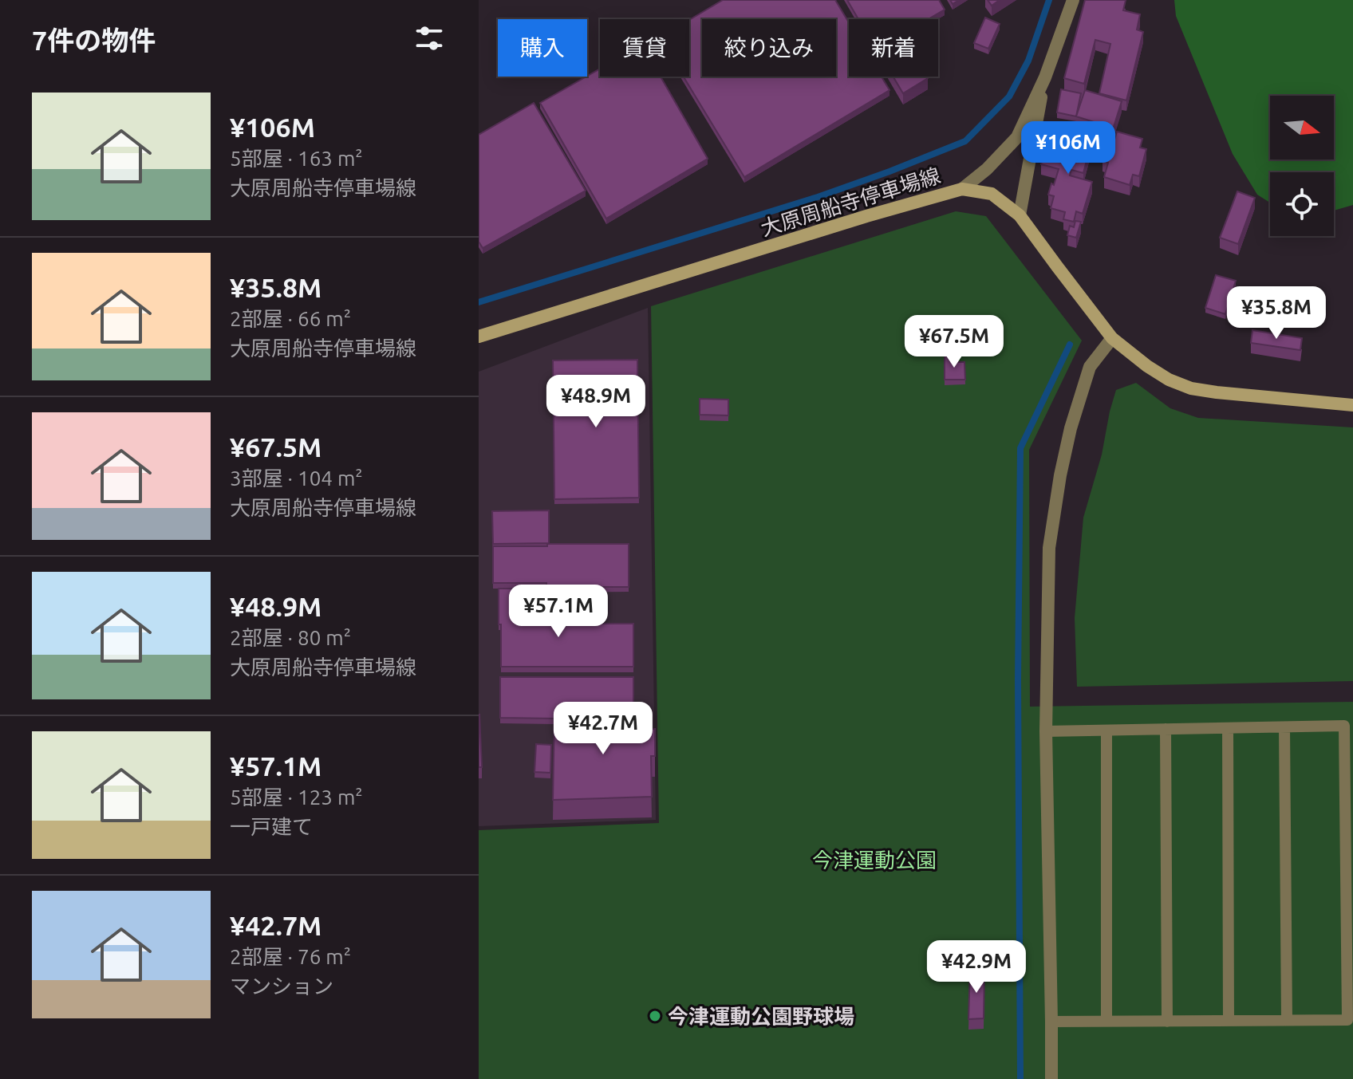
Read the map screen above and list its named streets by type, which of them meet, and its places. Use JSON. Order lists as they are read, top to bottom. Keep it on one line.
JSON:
{"streets":{"main road":["大原周船寺停車場線"]},"parks":["今津運動公園"],"places":["今津運動公園野球場"],"north":"right","page":{"heading":"7件の物件","chip":["購入","賃貸","絞り込み","新着"],"list":[{"name":"¥106M","note":"5部屋 · 163 m² · 大原周船寺停車場線"},{"name":"¥35.8M","note":"2部屋 · 66 m² · 大原周船寺停車場線"},{"name":"¥67.5M","note":"3部屋 · 104 m² · 大原周船寺停車場線"},{"name":"¥48.9M","note":"2部屋 · 80 m² · 大原周船寺停車場線"},{"name":"¥57.1M","note":"5部屋 · 123 m² · 一戸建て"},{"name":"¥42.7M","note":"2部屋 · 76 m² · マンション"}],"price":["¥106M","¥35.8M","¥67.5M","¥48.9M","¥57.1M","¥42.7M","¥42.9M"]}}
